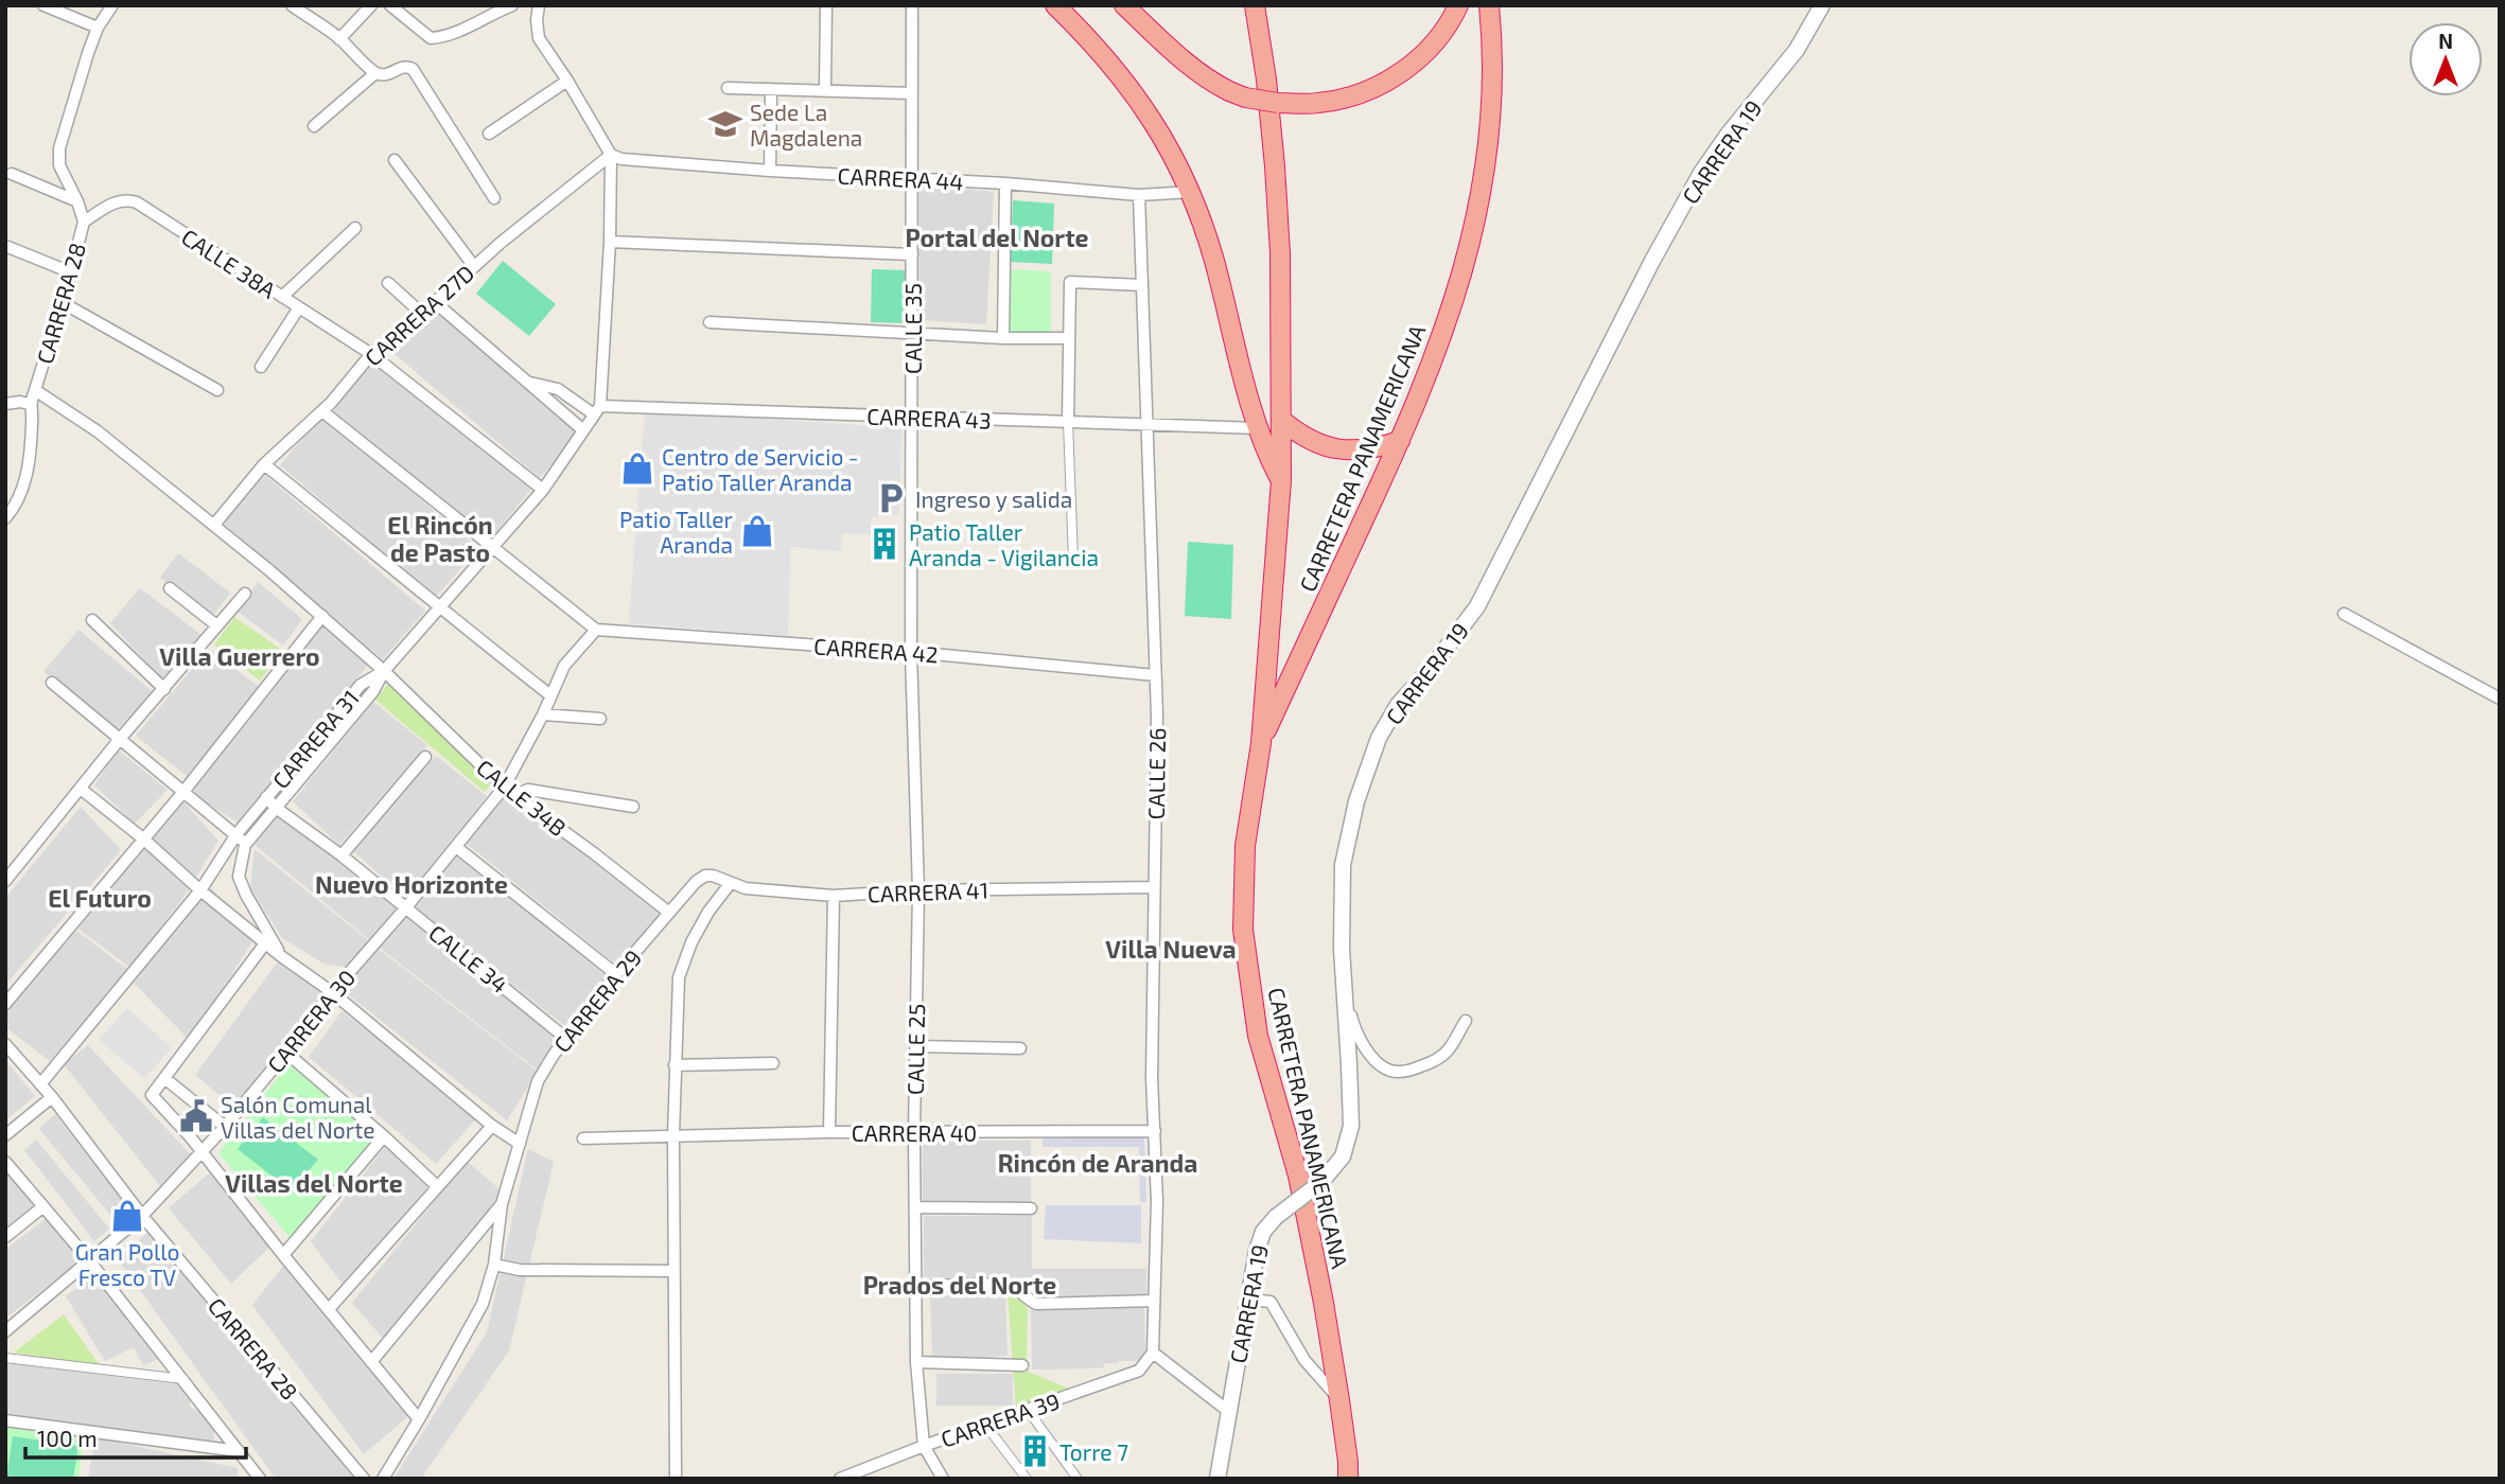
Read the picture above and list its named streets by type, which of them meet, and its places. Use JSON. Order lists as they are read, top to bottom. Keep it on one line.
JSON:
{"streets":{"highway":["CARRETERA PANAMERICANA"],"street":["CARRERA 19","CARRERA 44","CALLE 38A","CARRERA 28","CARRERA 27D","CALLE 35","CARRERA 43","CARRERA 42","CARRERA 31","CALLE 26","CALLE 34B","CARRERA 41","CALLE 34","CARRERA 29","CARRERA 30","CALLE 25","CARRERA 40","CARRERA 39"]},"crossings":[["CARRERA 44","CARRERA 27D"],["CARRERA 44","CALLE 35"],["CARRERA 44","CALLE 26"],["CALLE 38A","CARRERA 28"],["CALLE 38A","CARRERA 27D"],["CALLE 38A","CARRERA 31"],["CARRERA 28","CARRERA 31"],["CARRERA 28","CALLE 34B"],["CARRERA 28","CARRERA 30"],["CARRERA 27D","CALLE 34B"],["CALLE 35","CARRERA 43"],["CALLE 35","CARRERA 42"],["CALLE 35","CALLE 25"],["CARRERA 43","CARRERA 31"],["CARRERA 43","CALLE 26"],["CARRERA 42","CALLE 26"],["CARRERA 42","CARRERA 30"],["CARRERA 42","CALLE 25"],["CARRERA 31","CALLE 34B"],["CARRERA 31","CALLE 34"],["CALLE 26","CARRERA 41"],["CALLE 26","CARRERA 40"],["CALLE 26","CARRERA 39"],["CALLE 34B","CARRERA 29"],["CALLE 34B","CARRERA 30"],["CARRERA 41","CARRERA 29"],["CARRERA 41","CALLE 25"],["CALLE 34","CARRERA 29"],["CALLE 34","CARRERA 30"],["CALLE 25","CARRERA 40"],["CALLE 25","CARRERA 39"]],"districts":["Portal del Norte","El Rincón de Pasto","Villa Guerrero","Nuevo Horizonte","El Futuro","Villa Nueva","Rincón de Aranda","Villas del Norte","Prados del Norte"],"places":{"school or university":["Sede La Magdalena"],"shop":["Centro de Servicio - Patio Taller Aranda","Patio Taller Aranda","Gran Pollo Fresco TV"],"parking":["Ingreso y salida"],"building":["Patio Taller Aranda - Vigilancia","Torre 7"],"public building":["Salón Comunal Villas del Norte"]},"scale_bar":"100 m","north":"top"}
